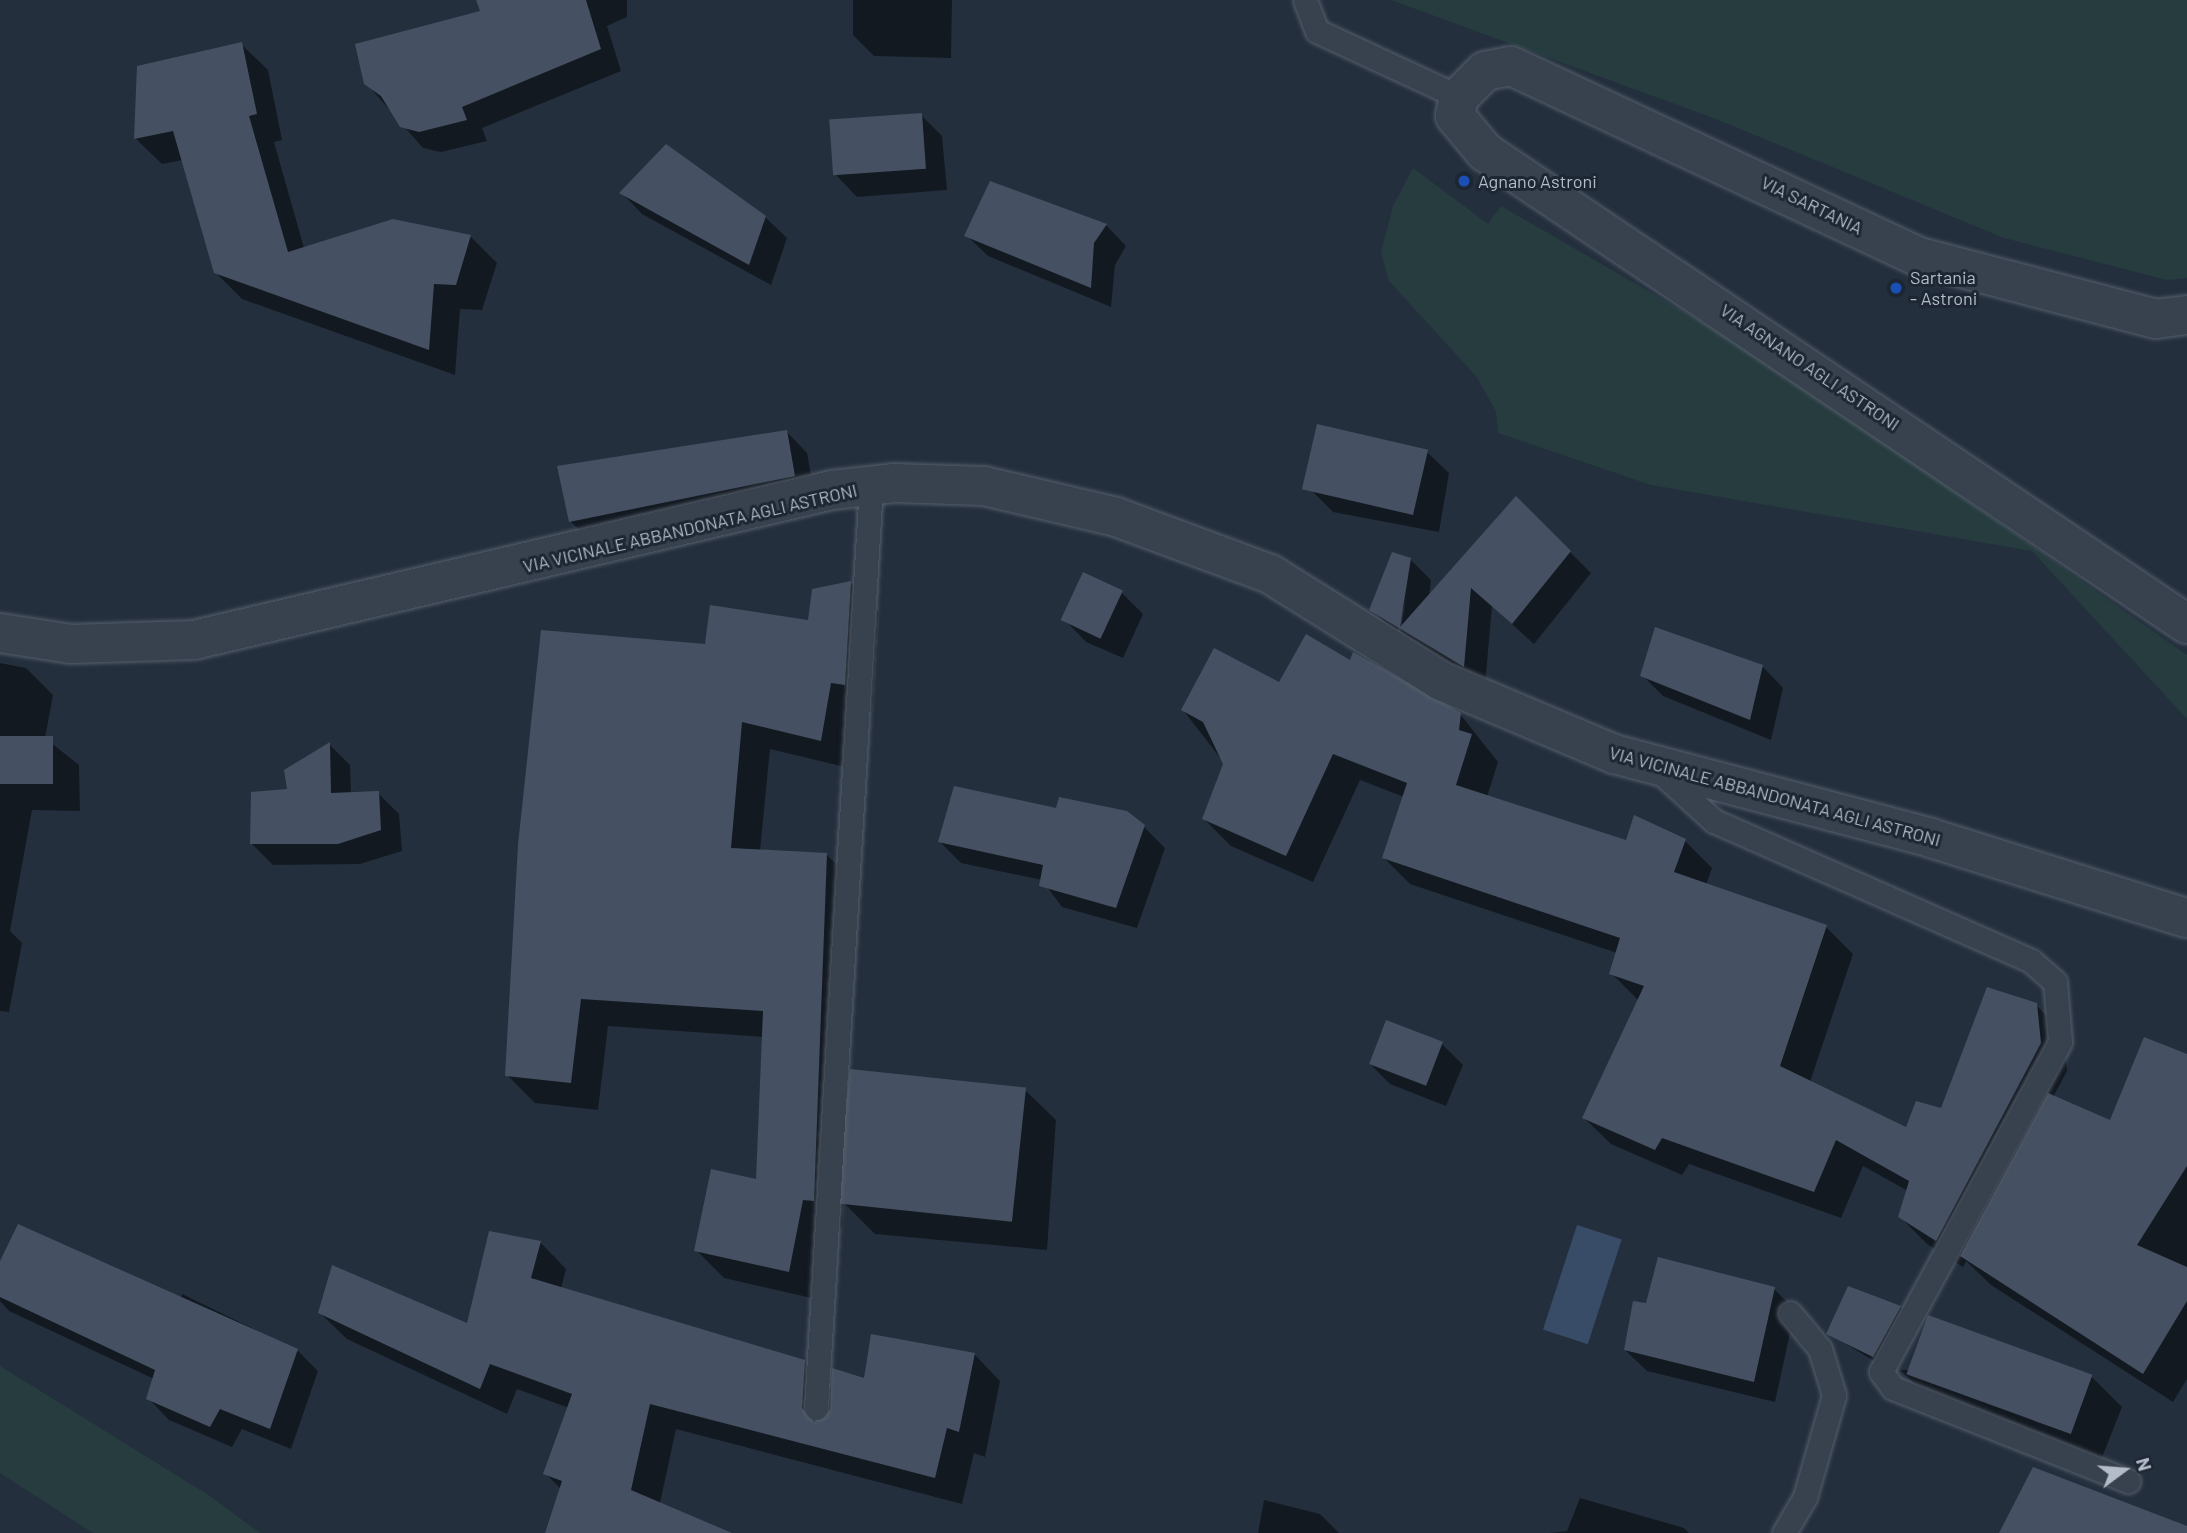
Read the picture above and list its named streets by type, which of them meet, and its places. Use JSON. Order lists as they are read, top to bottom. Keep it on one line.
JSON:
{"streets":{"street":["VIA SARTANIA","VIA AGNANO AGLI ASTRONI","VIA VICINALE ABBANDONATA AGLI ASTRONI"]},"crossings":[["VIA SARTANIA","VIA AGNANO AGLI ASTRONI"]],"places":["Agnano Astroni","Sartania - Astroni"],"north":"right"}
